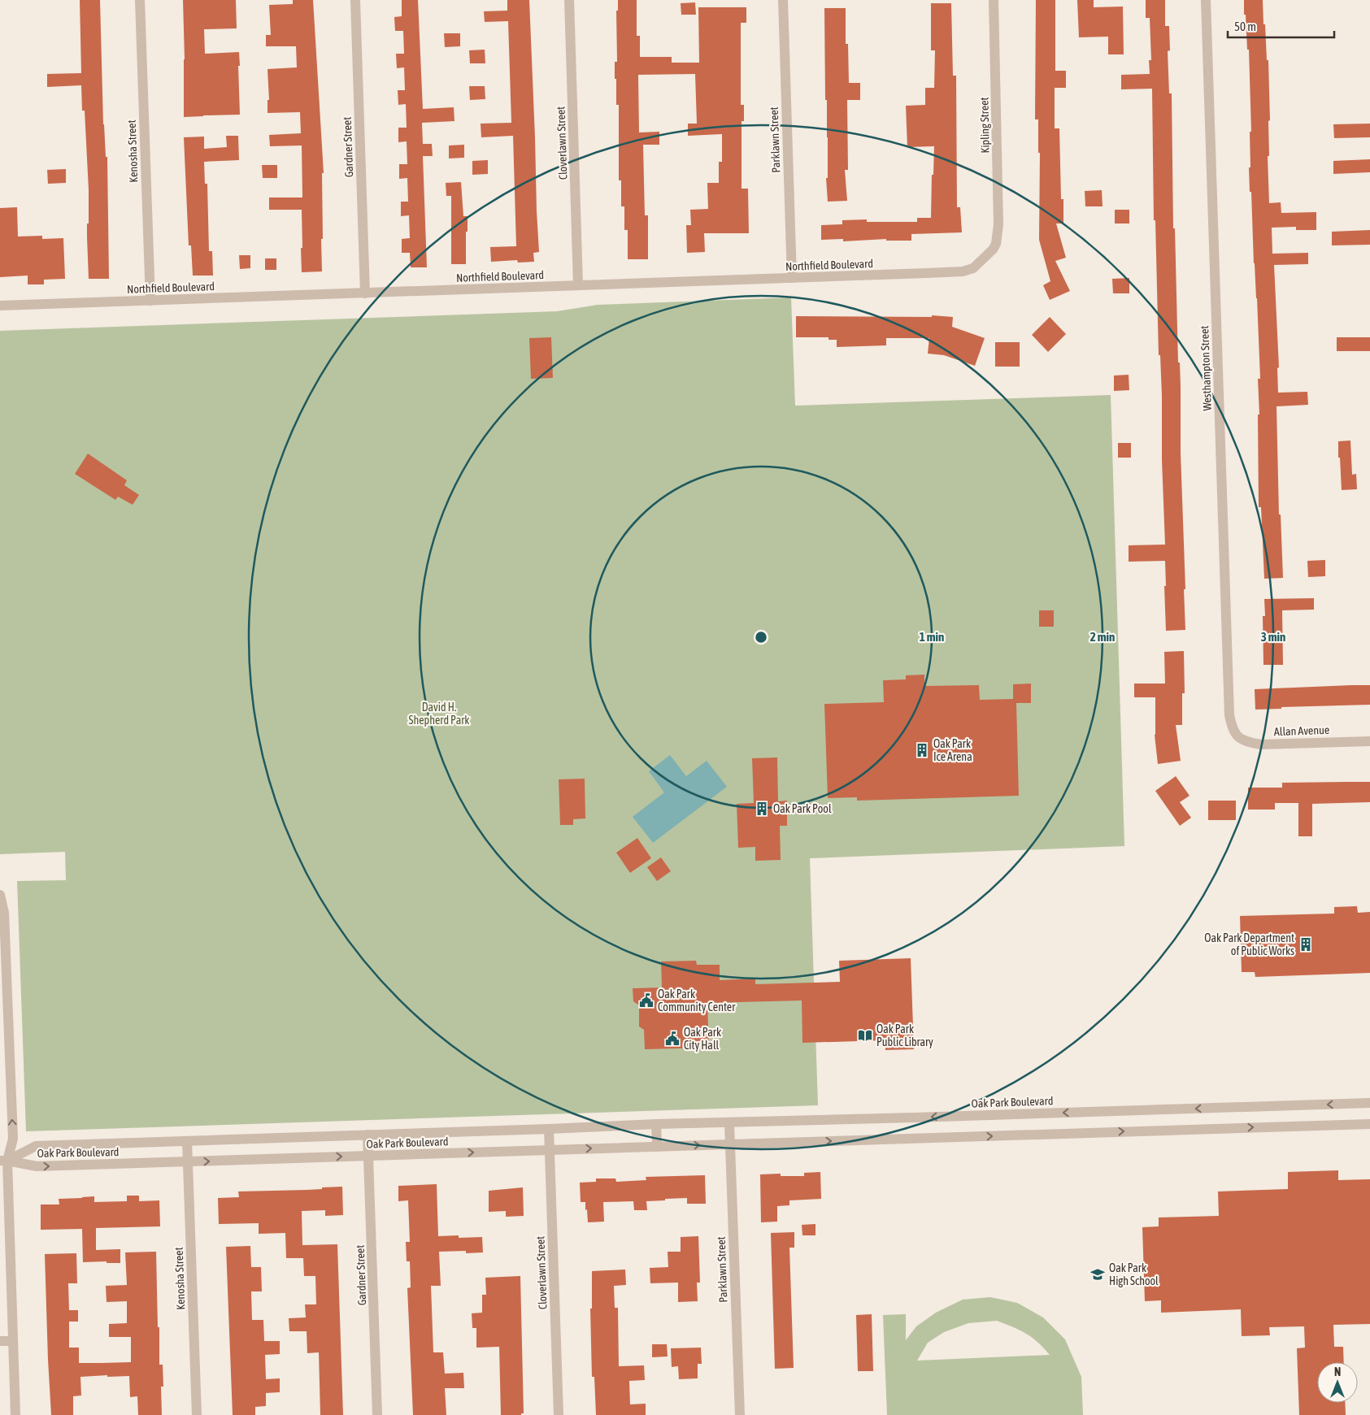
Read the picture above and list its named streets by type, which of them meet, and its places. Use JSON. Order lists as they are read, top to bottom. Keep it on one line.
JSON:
{"streets":{"street":["Kipling Street","Parklawn Street","Cloverlawn Street","Gardner Street","Kenosha Street","Northfield Boulevard","Westhampton Street","Allan Avenue","Oak Park Boulevard"]},"crossings":[["Kipling Street","Northfield Boulevard"],["Parklawn Street","Northfield Boulevard"],["Parklawn Street","Oak Park Boulevard"],["Cloverlawn Street","Northfield Boulevard"],["Cloverlawn Street","Oak Park Boulevard"],["Gardner Street","Northfield Boulevard"],["Gardner Street","Oak Park Boulevard"],["Kenosha Street","Northfield Boulevard"],["Kenosha Street","Oak Park Boulevard"],["Westhampton Street","Allan Avenue"]],"parks":["David H. Shepherd Park"],"places":{"building":["Oak Park Ice Arena","Oak Park Pool","Oak Park Department of Public Works"],"public building":["Oak Park Community Center","Oak Park City Hall"],"library":["Oak Park Public Library"],"school or university":["Oak Park High School"]},"scale_bar":"50 m","north":"top","rings":["1 min","2 min","3 min"]}
